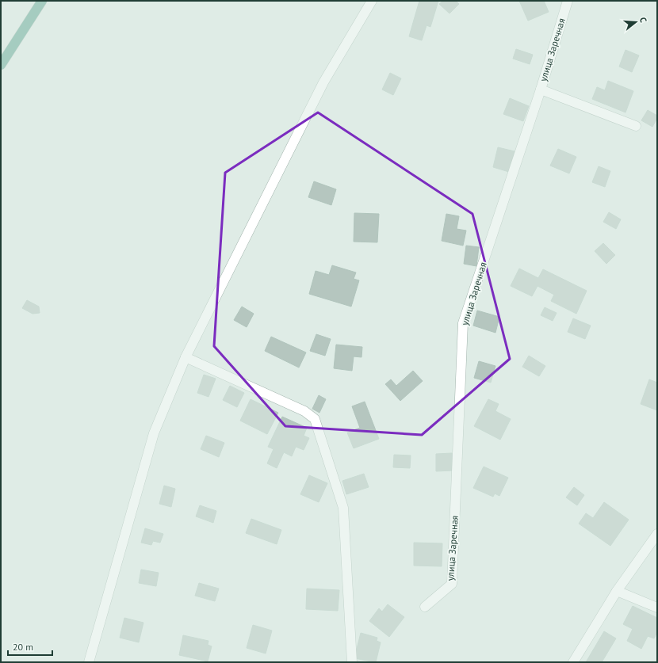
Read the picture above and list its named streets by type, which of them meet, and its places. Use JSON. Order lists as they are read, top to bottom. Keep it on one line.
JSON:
{"streets":{"street":["улица Заречная"]},"scale_bar":"20 m","north":"right"}
